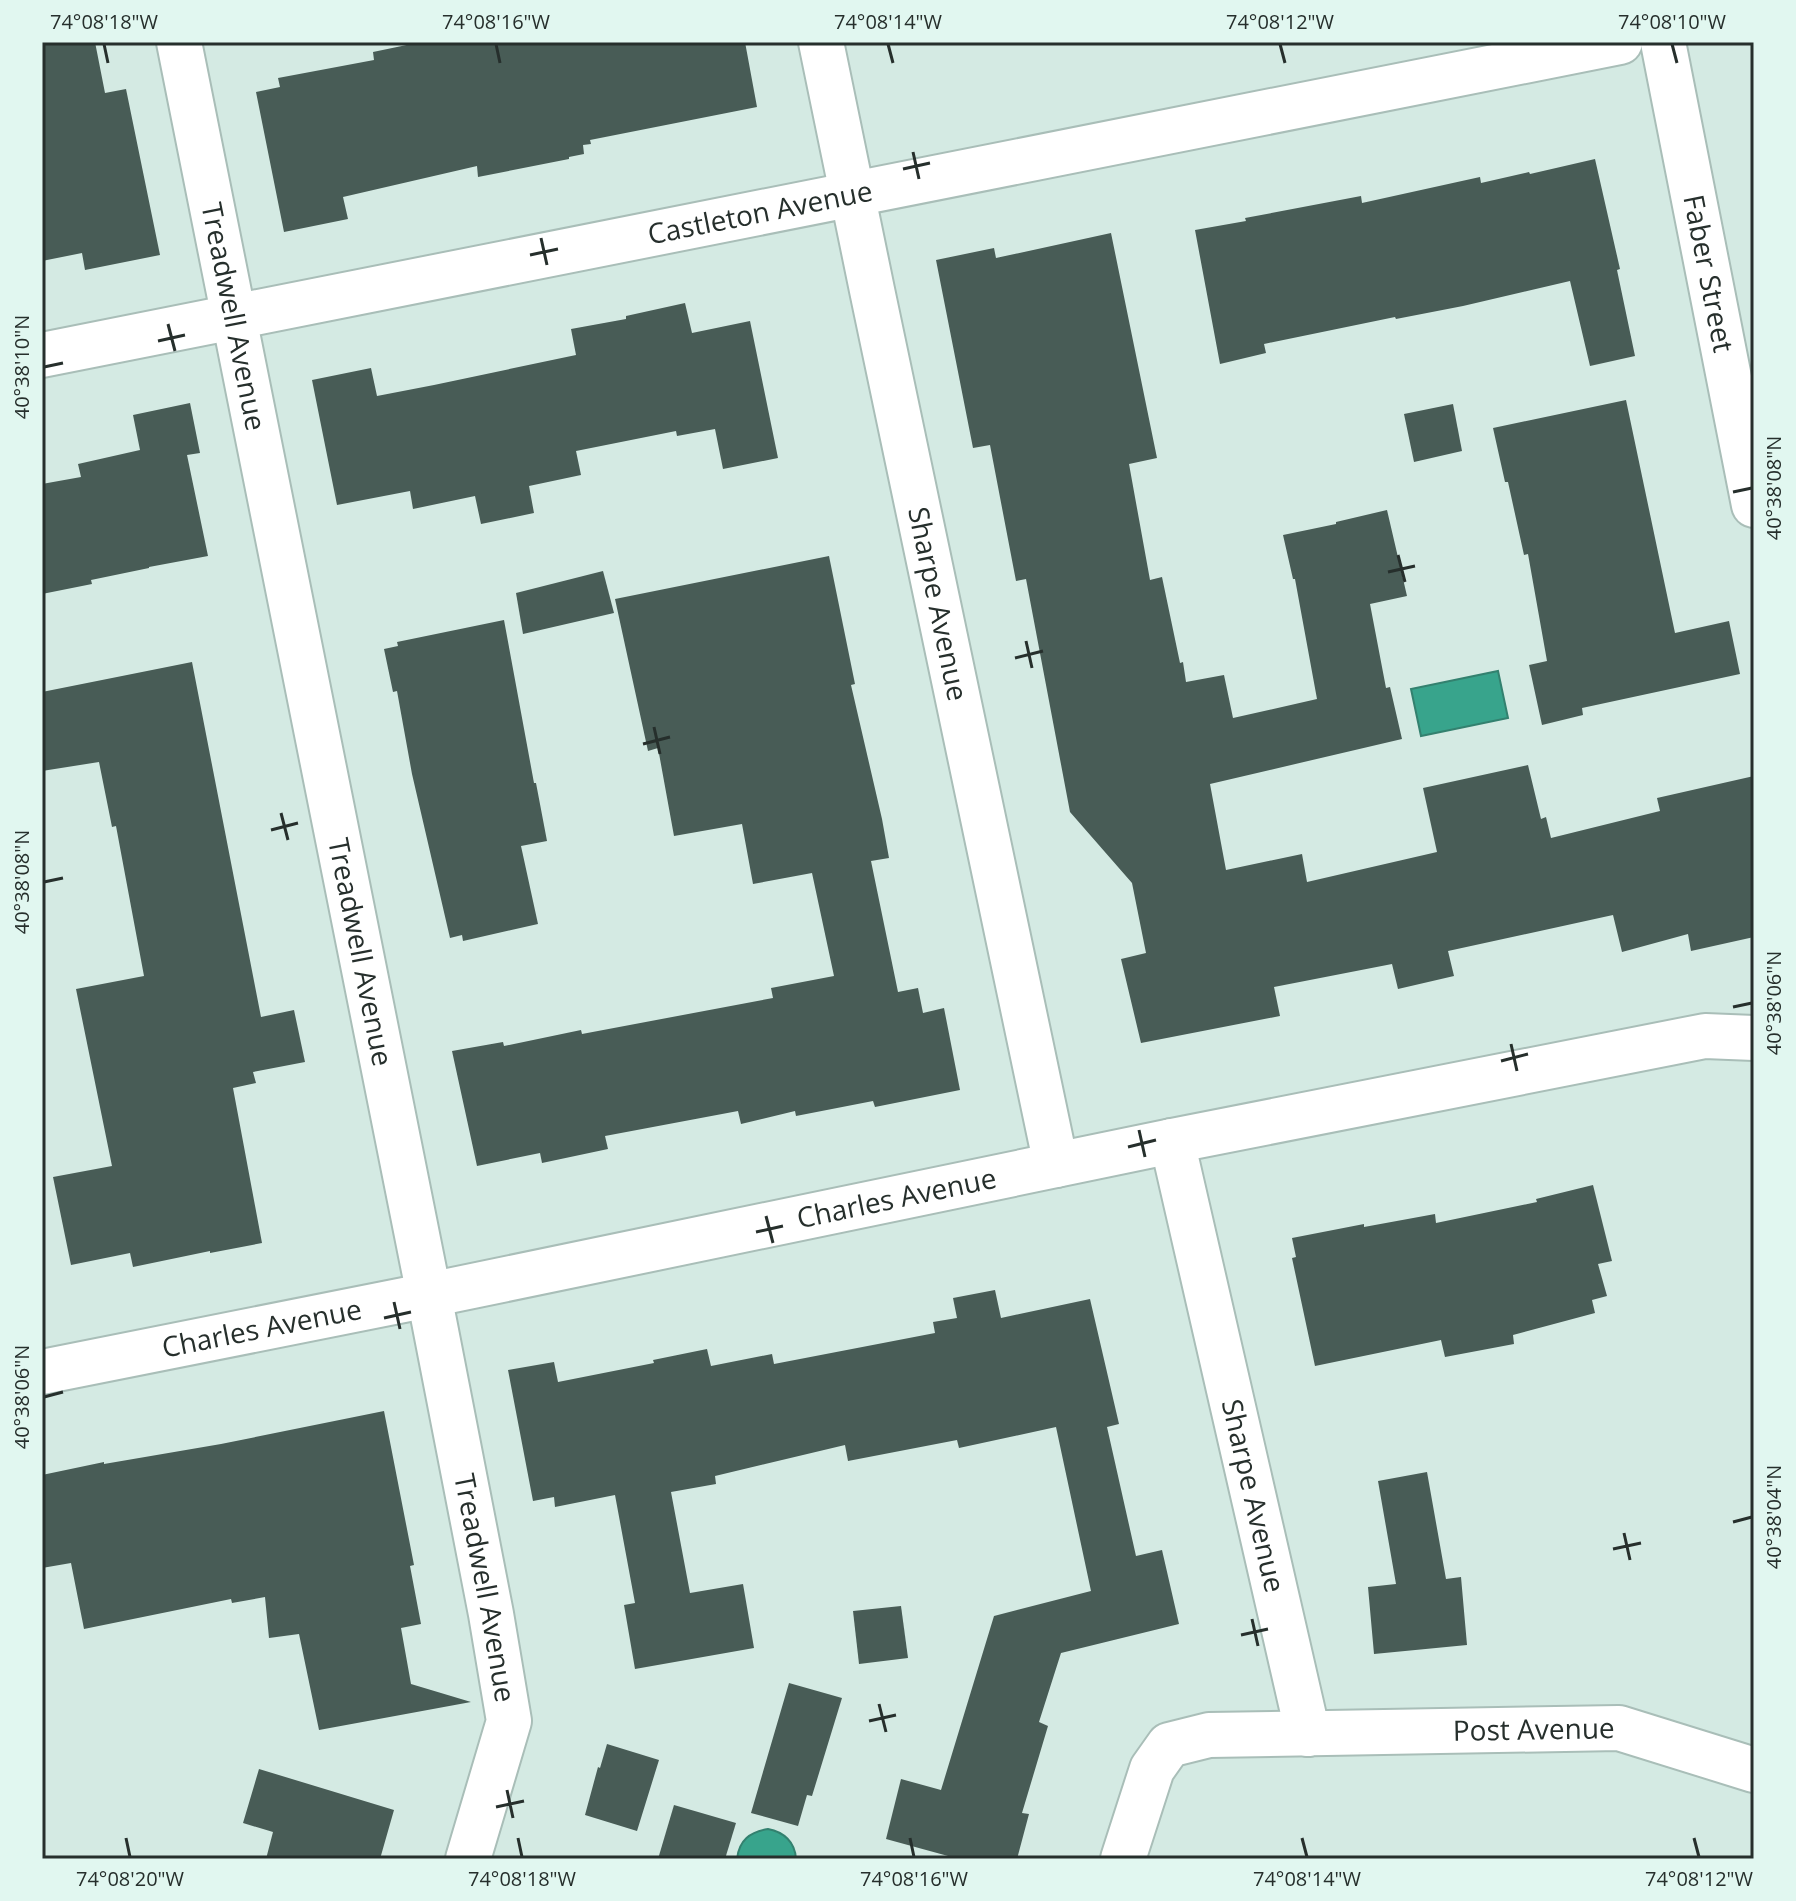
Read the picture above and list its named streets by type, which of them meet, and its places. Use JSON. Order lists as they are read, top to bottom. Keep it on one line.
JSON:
{"streets":{"street":["Castleton Avenue","Faber Street","Treadwell Avenue","Sharpe Avenue","Charles Avenue","Post Avenue"]},"crossings":[["Castleton Avenue","Treadwell Avenue"],["Castleton Avenue","Sharpe Avenue"],["Treadwell Avenue","Charles Avenue"],["Sharpe Avenue","Charles Avenue"],["Sharpe Avenue","Post Avenue"]],"coordinates":["74°08'18\"W","74°08'16\"W","74°08'14\"W","74°08'12\"W","74°08'10\"W","40°38'10\"N","40°38'08\"N","40°38'06\"N","40°38'04\"N","74°08'20\"W"]}
